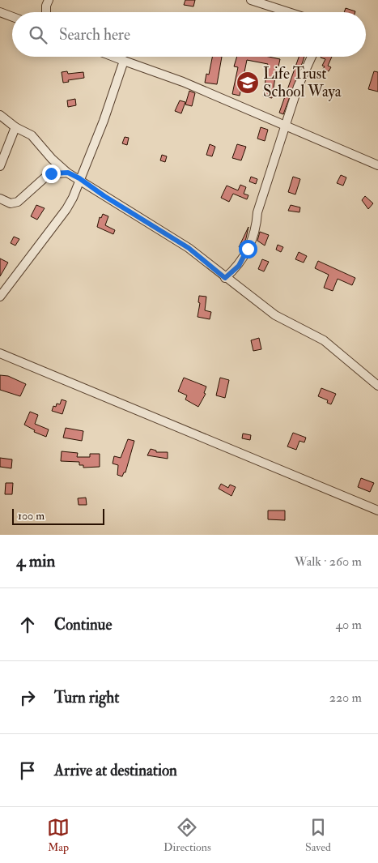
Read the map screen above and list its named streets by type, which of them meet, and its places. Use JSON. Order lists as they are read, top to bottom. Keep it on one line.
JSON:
{"places":{"school or university":["Life Trust School Waya"]},"scale_bar":"100 m","page":{"search":"Search here","scale":"100 m","heading":["4 min","Walk · 260 m"],"list":[["Continue","40 m"],["Turn right","220 m"],"Arrive at destination"],"nav":["Map","Directions","Saved"]}}
